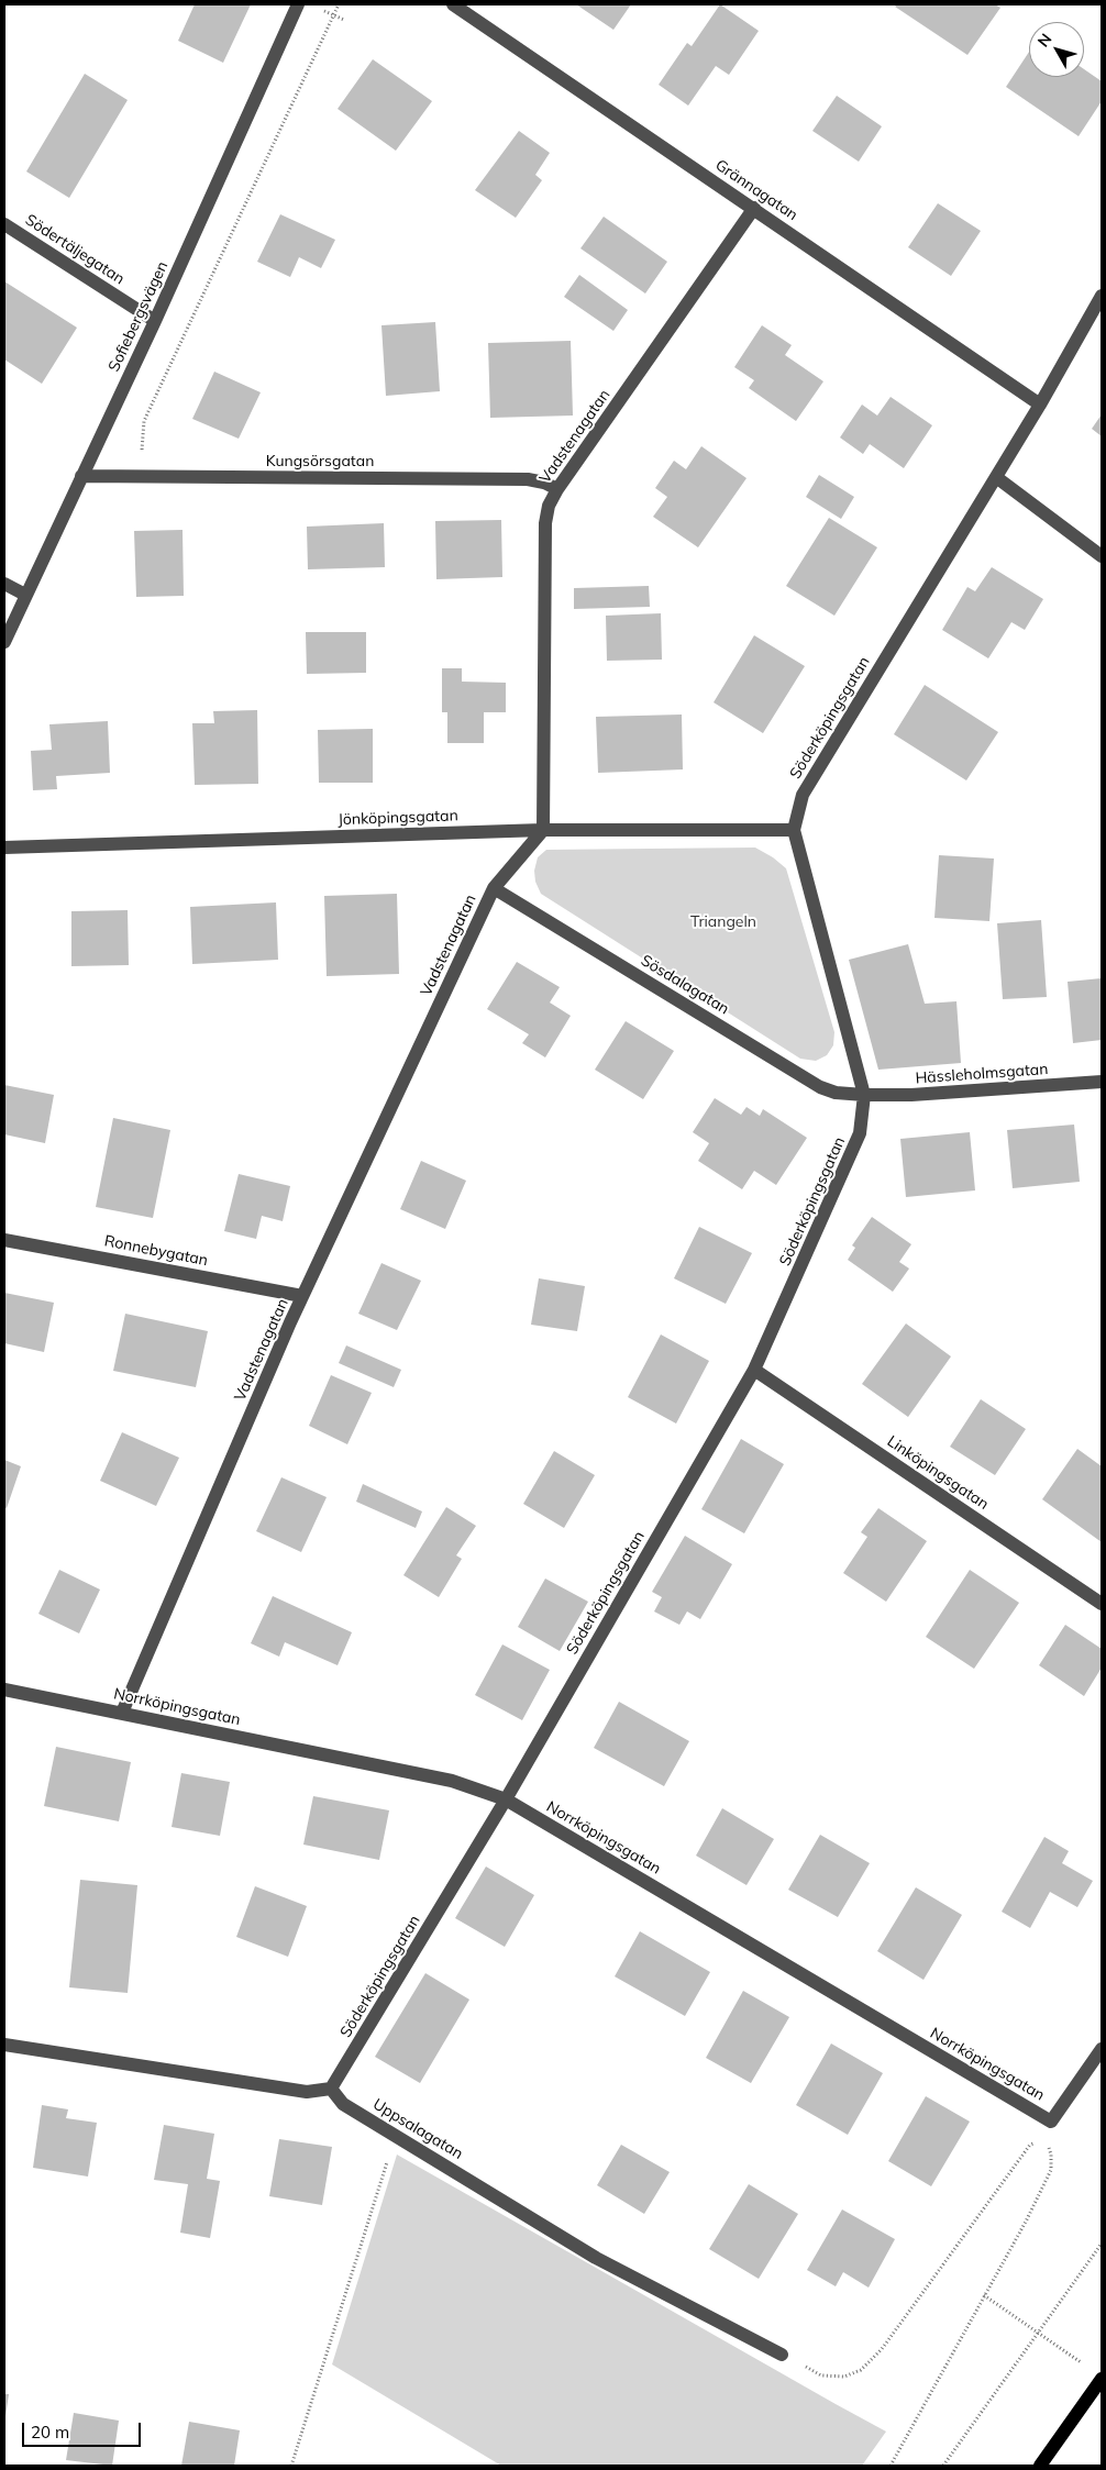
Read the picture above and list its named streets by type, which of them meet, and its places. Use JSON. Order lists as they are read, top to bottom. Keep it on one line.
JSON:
{"streets":{"street":["Grännagatan","Södertäljegatan","Sofiebergsvägen","Vadstenagatan","Kungsörsgatan","Söderköpingsgatan","Jönköpingsgatan","Sösdalagatan","Hässleholmsgatan","Ronnebygatan","Linköpingsgatan","Norrköpingsgatan","Uppsalagatan"]},"crossings":[["Grännagatan","Vadstenagatan"],["Grännagatan","Söderköpingsgatan"],["Södertäljegatan","Sofiebergsvägen"],["Sofiebergsvägen","Kungsörsgatan"],["Vadstenagatan","Kungsörsgatan"],["Vadstenagatan","Jönköpingsgatan"],["Vadstenagatan","Sösdalagatan"],["Vadstenagatan","Ronnebygatan"],["Vadstenagatan","Norrköpingsgatan"],["Söderköpingsgatan","Jönköpingsgatan"],["Söderköpingsgatan","Sösdalagatan"],["Söderköpingsgatan","Hässleholmsgatan"],["Söderköpingsgatan","Linköpingsgatan"],["Söderköpingsgatan","Norrköpingsgatan"],["Söderköpingsgatan","Uppsalagatan"],["Sösdalagatan","Hässleholmsgatan"]],"parks":["Triangeln"],"scale_bar":"20 m","north":"top left"}
